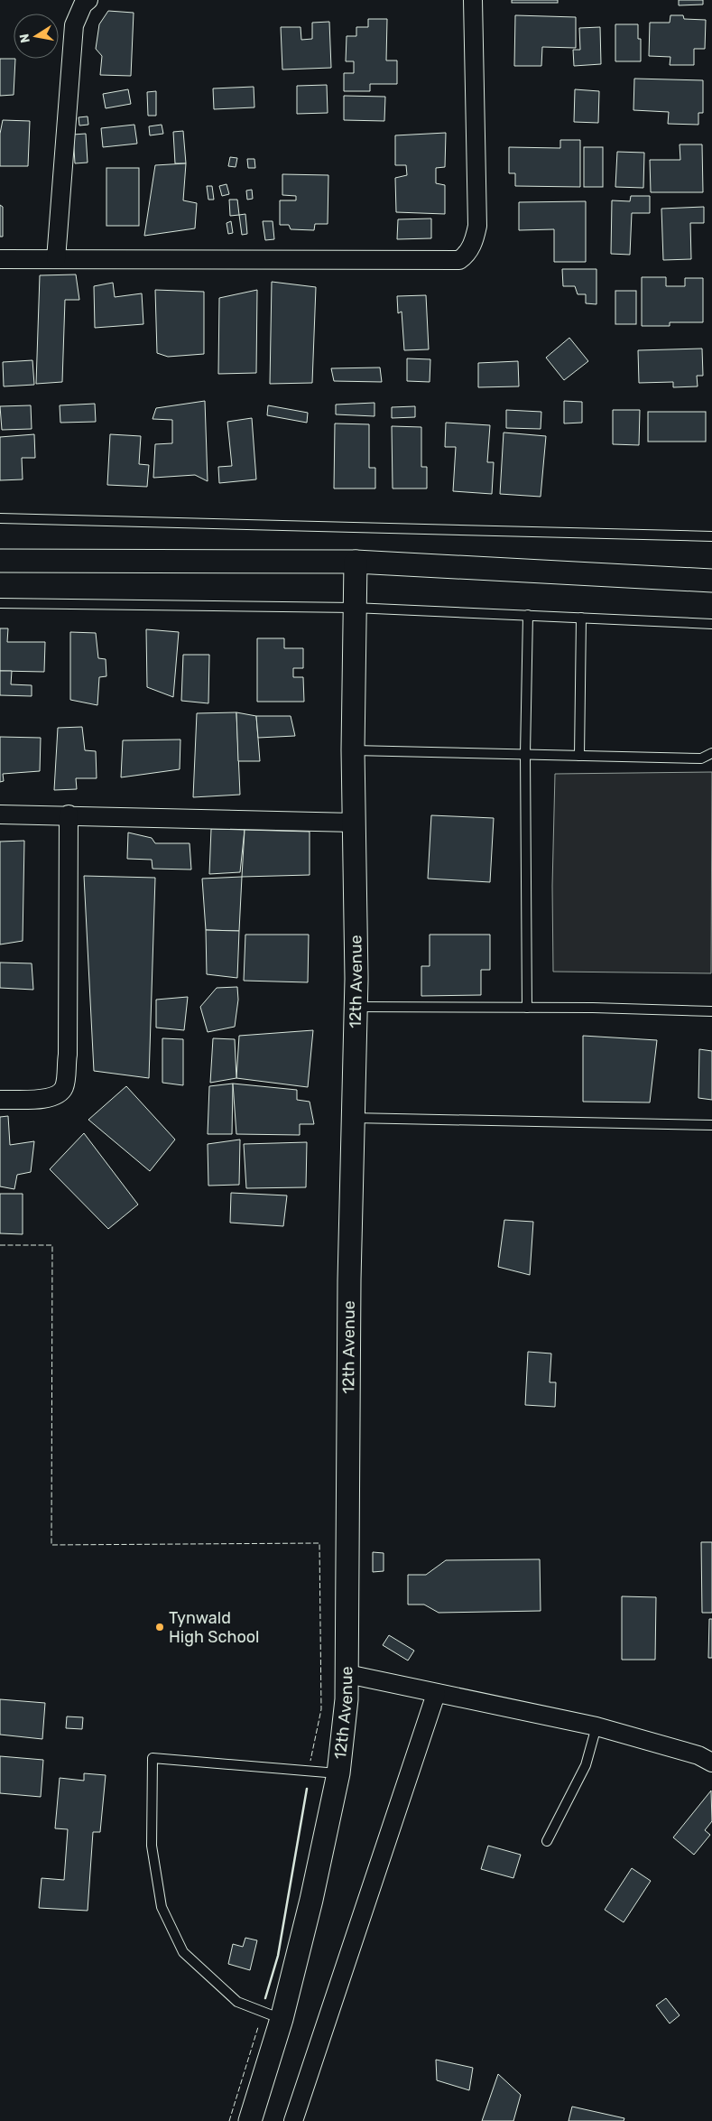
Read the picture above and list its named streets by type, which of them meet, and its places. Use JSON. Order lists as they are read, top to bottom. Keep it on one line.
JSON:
{"streets":{"street":["12th Avenue"]},"places":["Tynwald High School"],"north":"left"}
